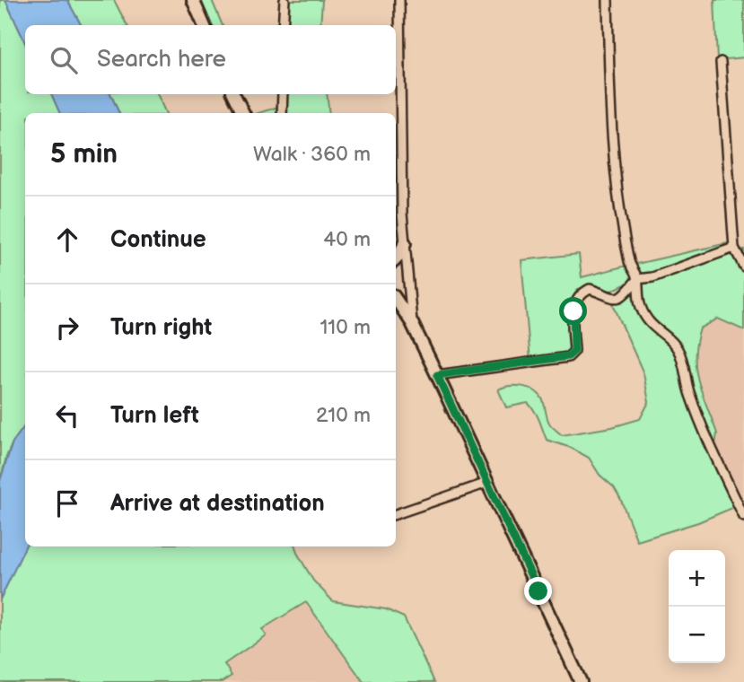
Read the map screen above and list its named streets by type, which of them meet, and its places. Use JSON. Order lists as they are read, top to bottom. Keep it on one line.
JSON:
{"page":{"search":"Search here","heading":["5 min","Walk · 360 m"],"list":[["Continue","40 m"],["Turn right","110 m"],["Turn left","210 m"],"Arrive at destination"],"map_buttons":["+","−"]}}
